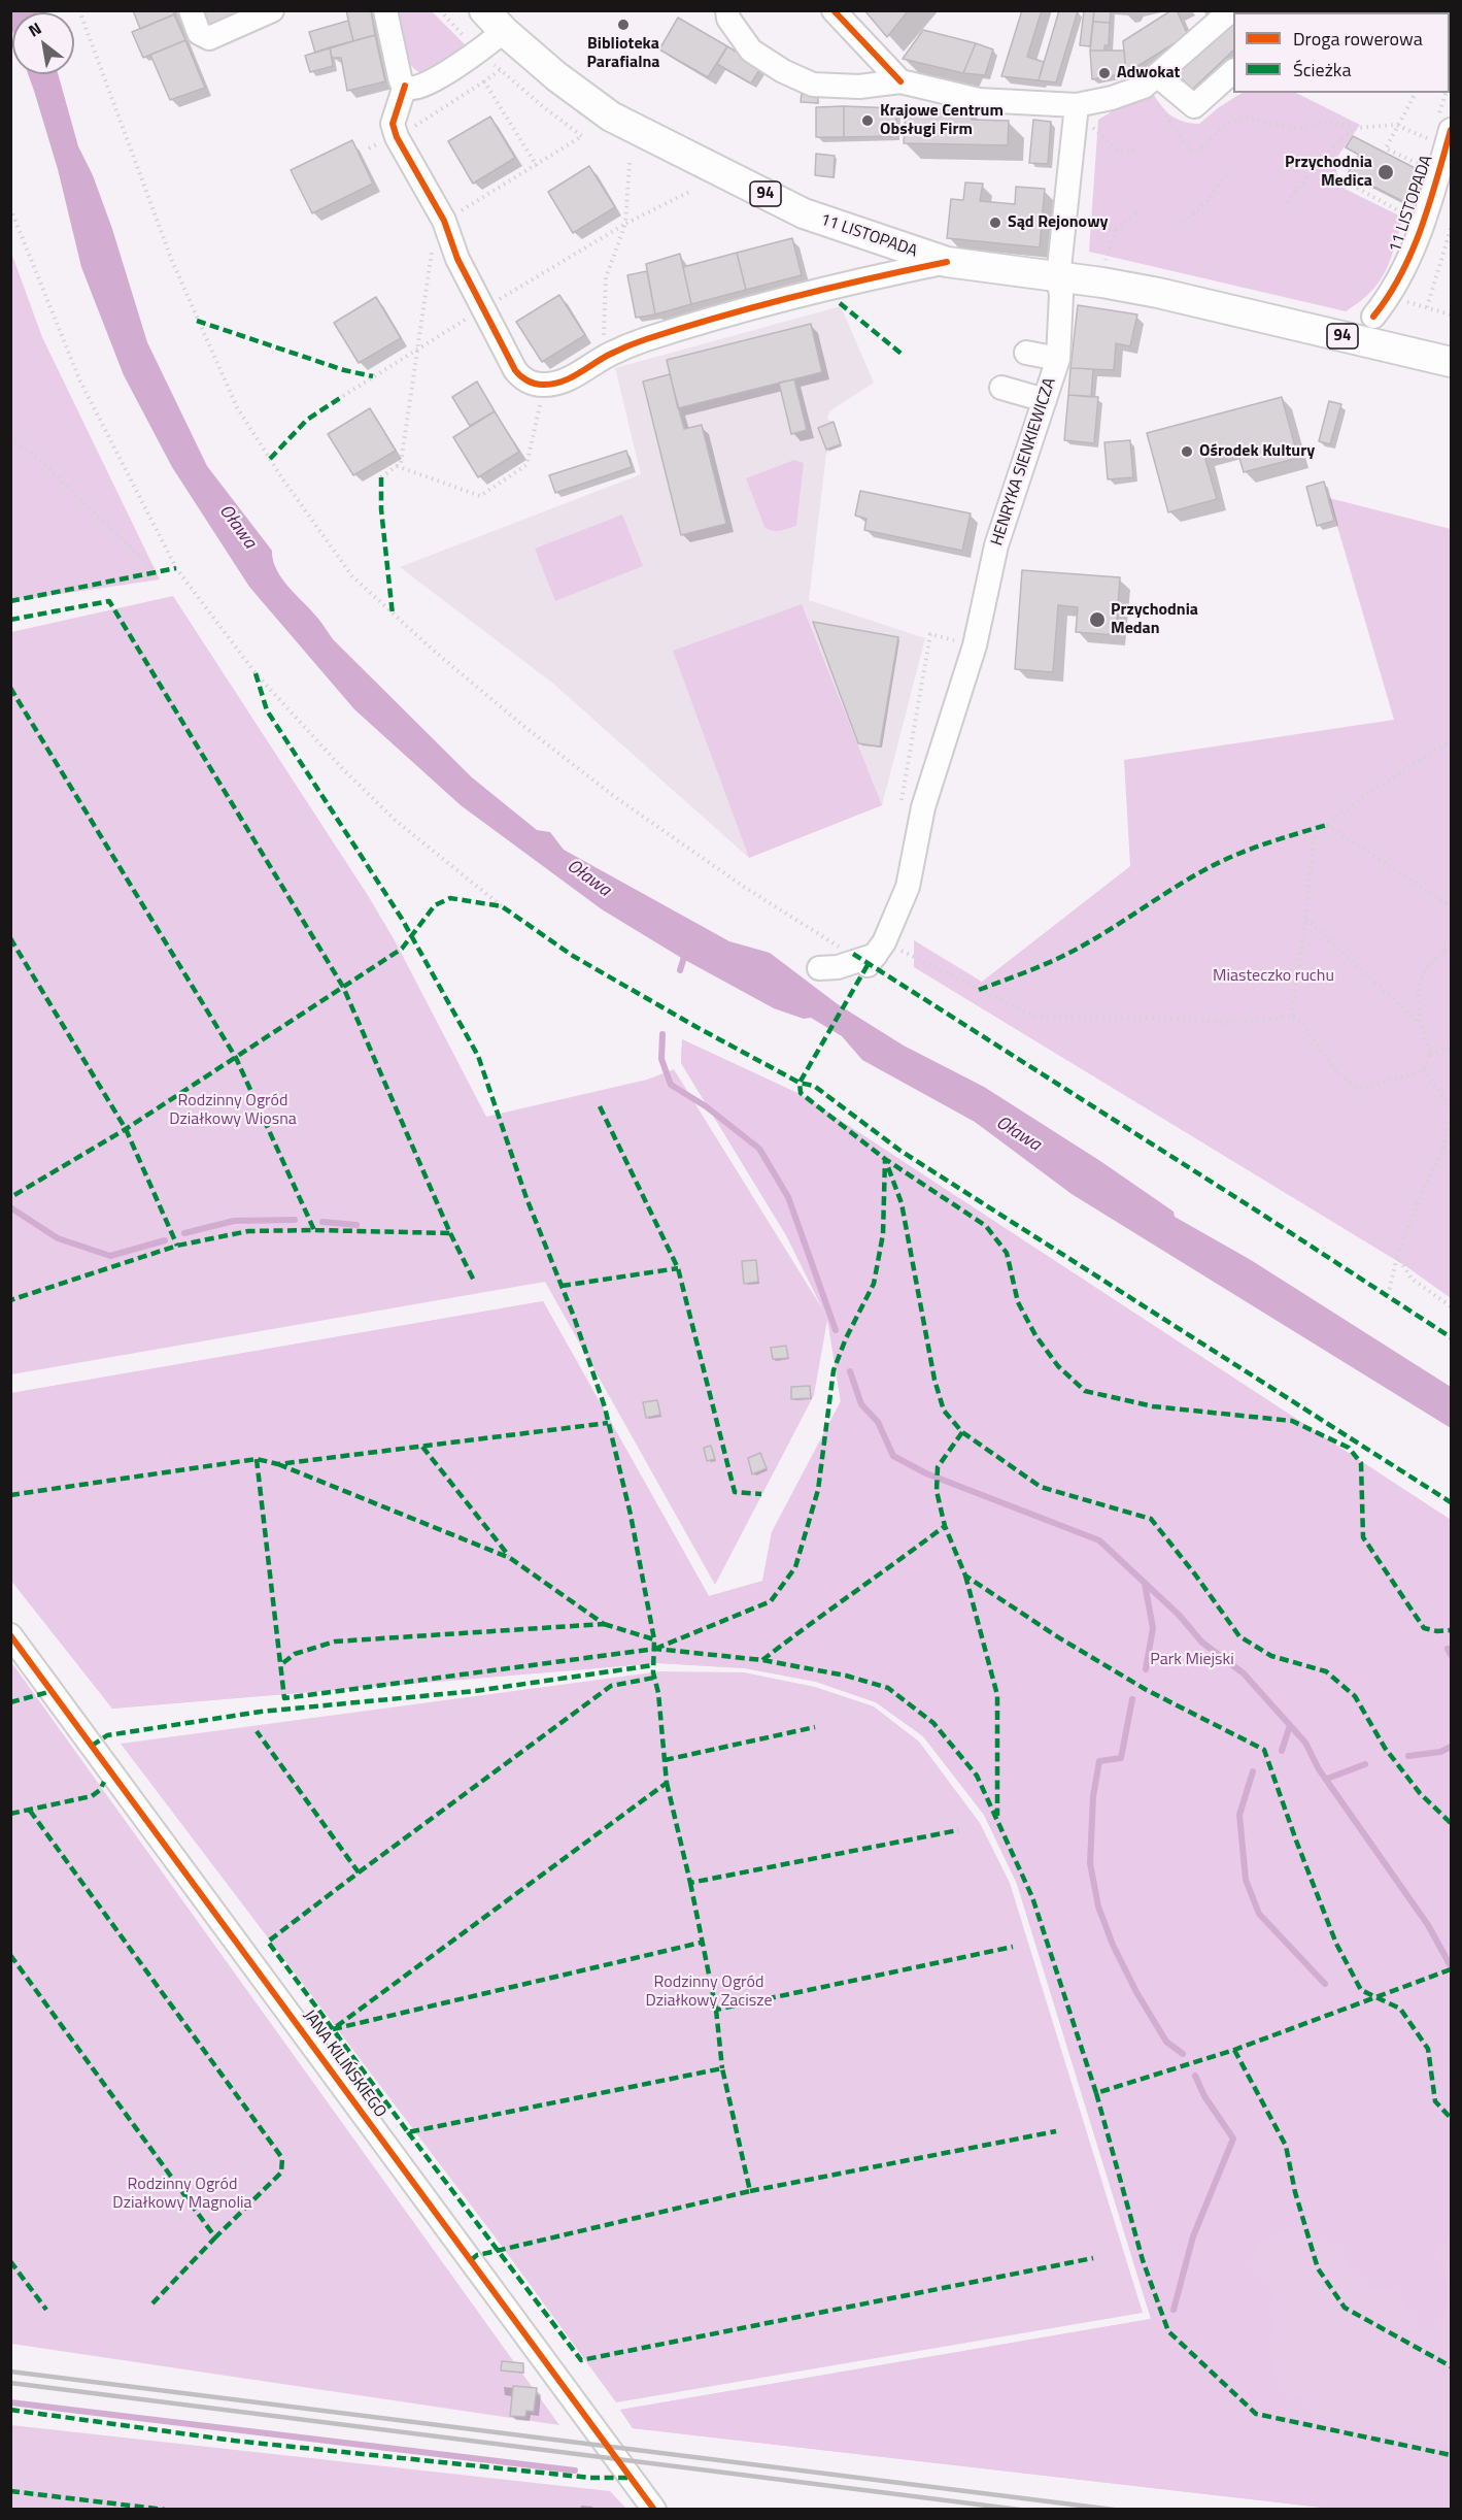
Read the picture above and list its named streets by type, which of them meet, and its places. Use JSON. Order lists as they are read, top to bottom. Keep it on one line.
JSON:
{"streets":{"main road":["94","11 LISTOPADA"],"street":["HENRYKA SIENKIEWICZA","JANA KILIŃSKIEGO"]},"crossings":[["11 LISTOPADA","HENRYKA SIENKIEWICZA"]],"water":["Oława"],"parks":["Miasteczko ruchu","Rodzinny Ogród Działkowy Wiosna","Park Miejski","Rodzinny Ogród Działkowy Zacisze","Rodzinny Ogród Działkowy Magnolia"],"places":["Biblioteka Parafialna","Adwokat","Krajowe Centrum Obsługi Firm","Przychodnia Medica","Sąd Rejonowy","Ośrodek Kultury","Przychodnia Medan"],"legend":["Droga rowerowa","Ścieżka"],"north":"top left"}
